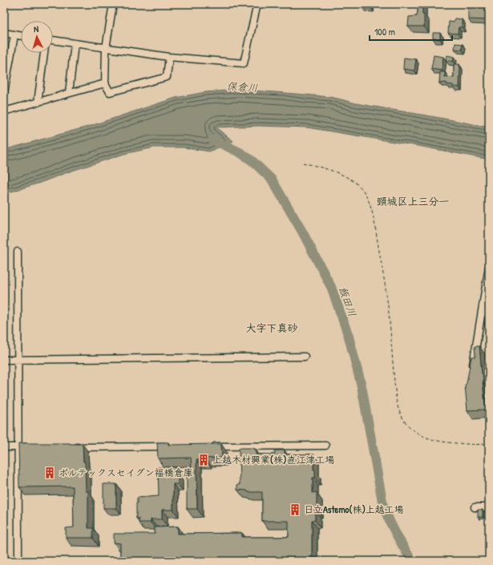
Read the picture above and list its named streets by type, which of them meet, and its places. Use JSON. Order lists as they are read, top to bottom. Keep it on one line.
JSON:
{"districts":["頸城区上三分一","大字下真砂"],"water":["保倉川","飯田川"],"places":{"building":["上越木材興業(株)直江津工場","ボルテックスセイグン福橋倉庫","日立Astemo(株)上越工場"]},"scale_bar":"100 m","north":"top"}
